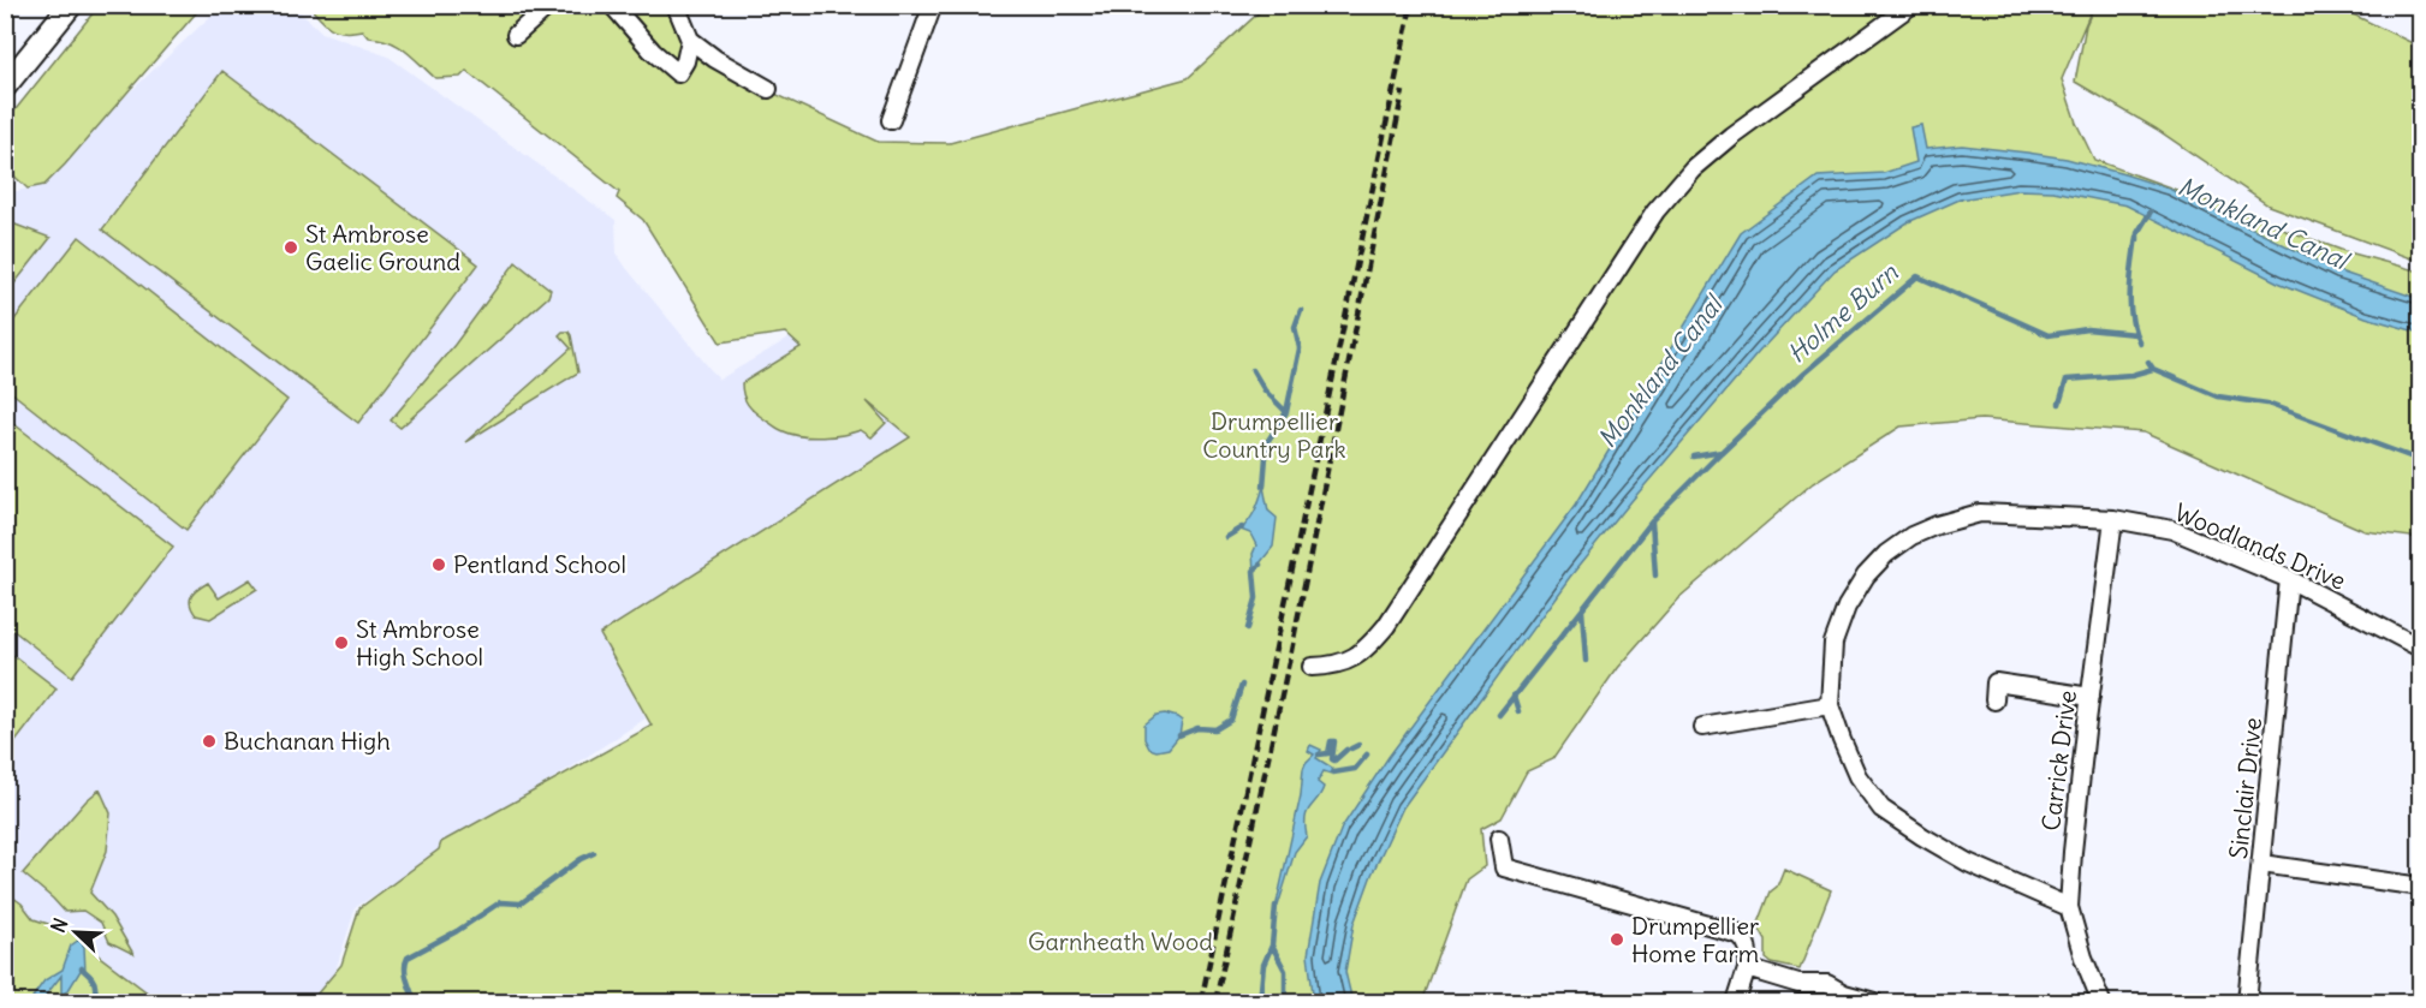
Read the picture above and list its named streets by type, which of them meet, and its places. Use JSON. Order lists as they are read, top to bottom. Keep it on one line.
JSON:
{"streets":{"street":["Woodlands Drive","Carrick Drive","Sinclair Drive"]},"crossings":[["Woodlands Drive","Carrick Drive"],["Woodlands Drive","Sinclair Drive"]],"water":["Monkland Canal","Holme Burn"],"parks":["Drumpellier Country Park","Garnheath Wood"],"places":["St Ambrose Gaelic Ground","Pentland School","St Ambrose High School","Buchanan High","Drumpellier Home Farm"],"north":"top left"}
